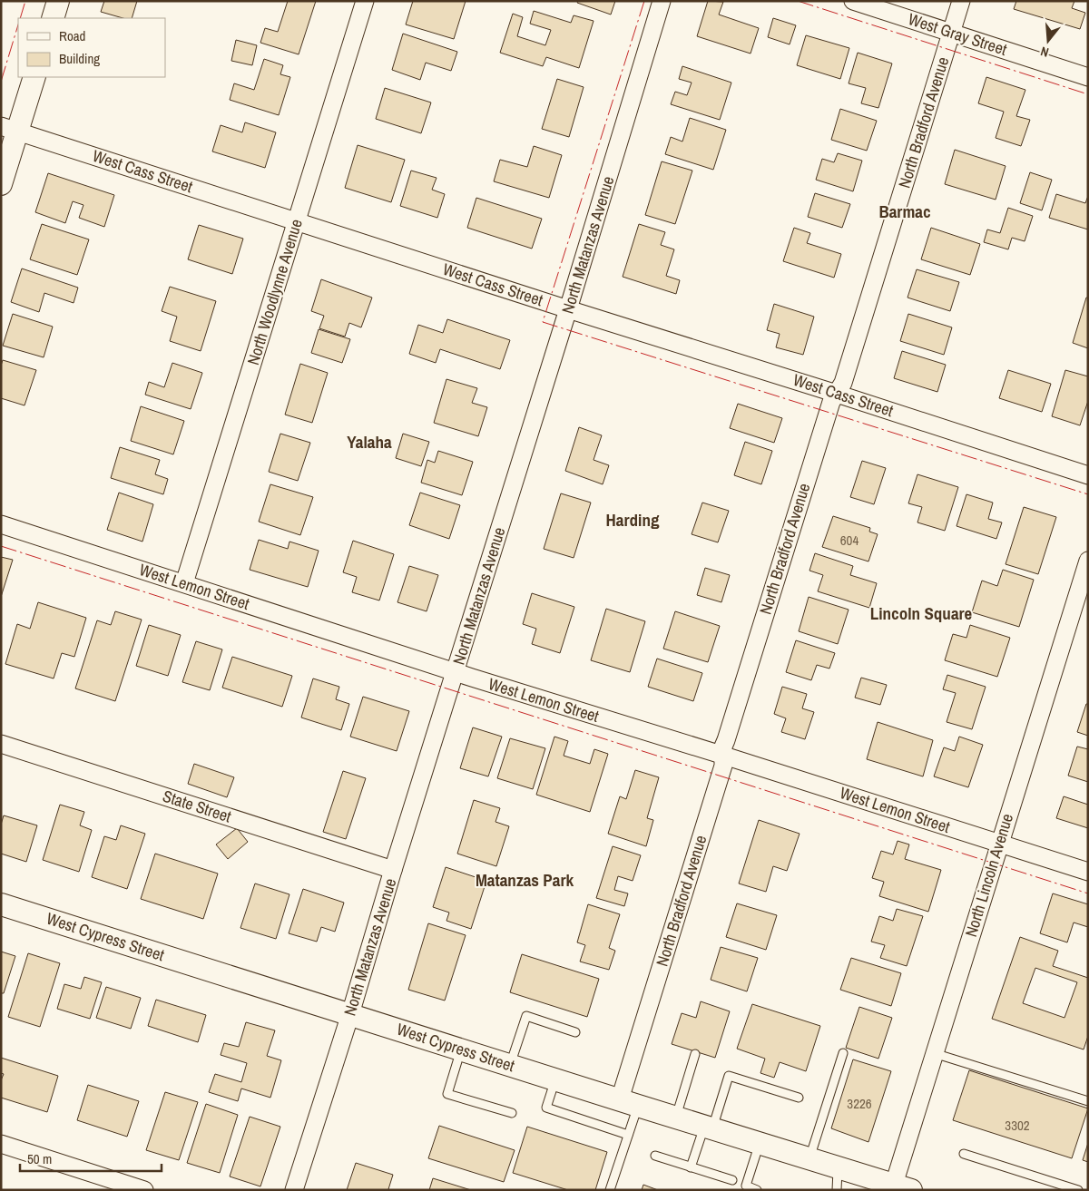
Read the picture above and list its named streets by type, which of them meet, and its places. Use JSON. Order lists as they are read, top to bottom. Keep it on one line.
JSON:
{"streets":{"street":["West Gray Street","North Bradford Avenue","West Cass Street","North Matanzas Avenue","North Woodlynne Avenue","West Lemon Street","State Street","North Lincoln Avenue","West Cypress Street"]},"crossings":[["West Gray Street","North Bradford Avenue"],["North Bradford Avenue","West Cass Street"],["North Bradford Avenue","West Lemon Street"],["North Bradford Avenue","West Cypress Street"],["West Cass Street","North Matanzas Avenue"],["West Cass Street","North Woodlynne Avenue"],["North Matanzas Avenue","West Lemon Street"],["North Matanzas Avenue","State Street"],["North Matanzas Avenue","West Cypress Street"],["North Woodlynne Avenue","West Lemon Street"],["West Lemon Street","North Lincoln Avenue"],["North Lincoln Avenue","West Cypress Street"]],"districts":["Barmac","Yalaha","Harding","Lincoln Square","Matanzas Park"],"house_numbers":["604","3226","3302"],"legend":["Road","Building"],"scale_bar":"50 m","north":"bottom"}
